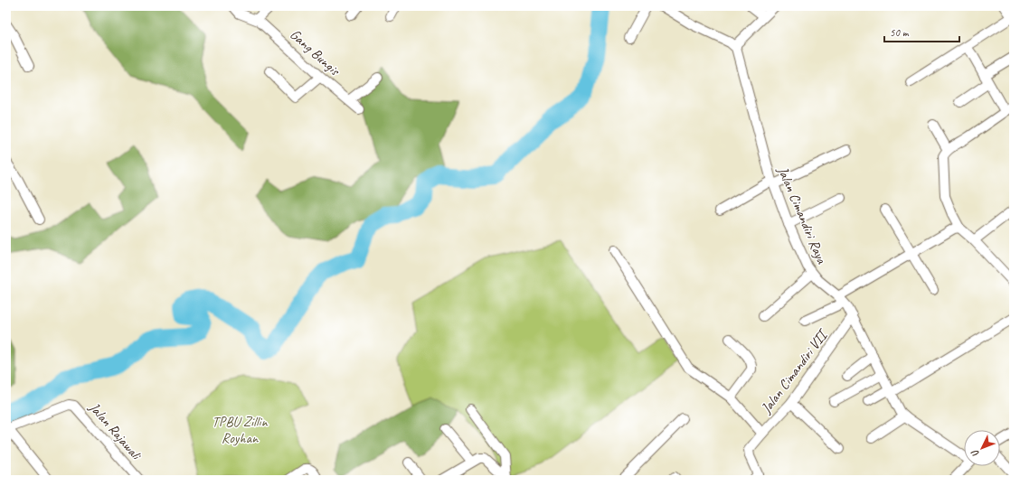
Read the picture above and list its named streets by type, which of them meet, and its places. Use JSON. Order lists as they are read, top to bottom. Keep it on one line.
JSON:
{"streets":{"street":["Gang Bungis","Jalan Cimandiri Raya","Jalan Cimandiri VII","Jalan Rajawali"]},"crossings":[["Jalan Cimandiri Raya","Jalan Cimandiri VII"]],"parks":["TPBU Zillin Royhan"],"scale_bar":"50 m","north":"bottom left"}
